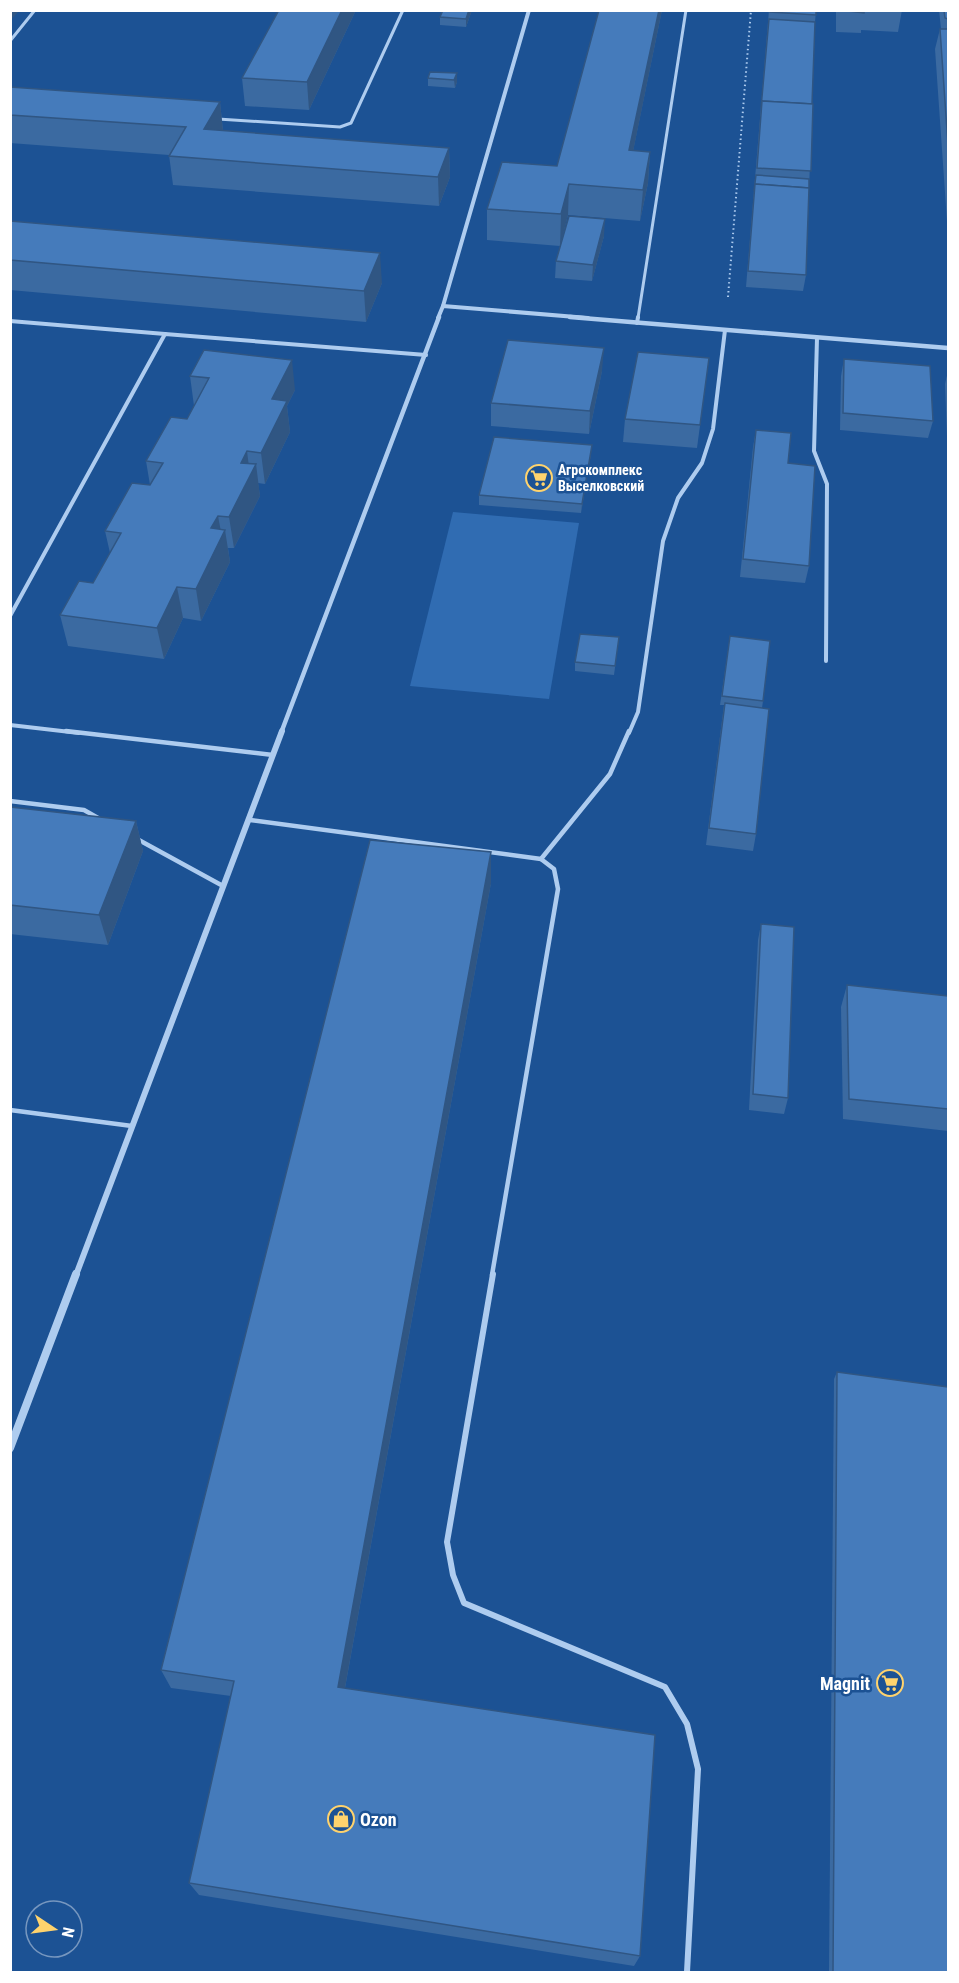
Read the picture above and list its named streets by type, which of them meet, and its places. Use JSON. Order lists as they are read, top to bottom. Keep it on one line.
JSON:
{"places":{"supermarket":["Агрокомплекс Выселковский","Magnit"],"shop":["Ozon"]},"north":"right"}
